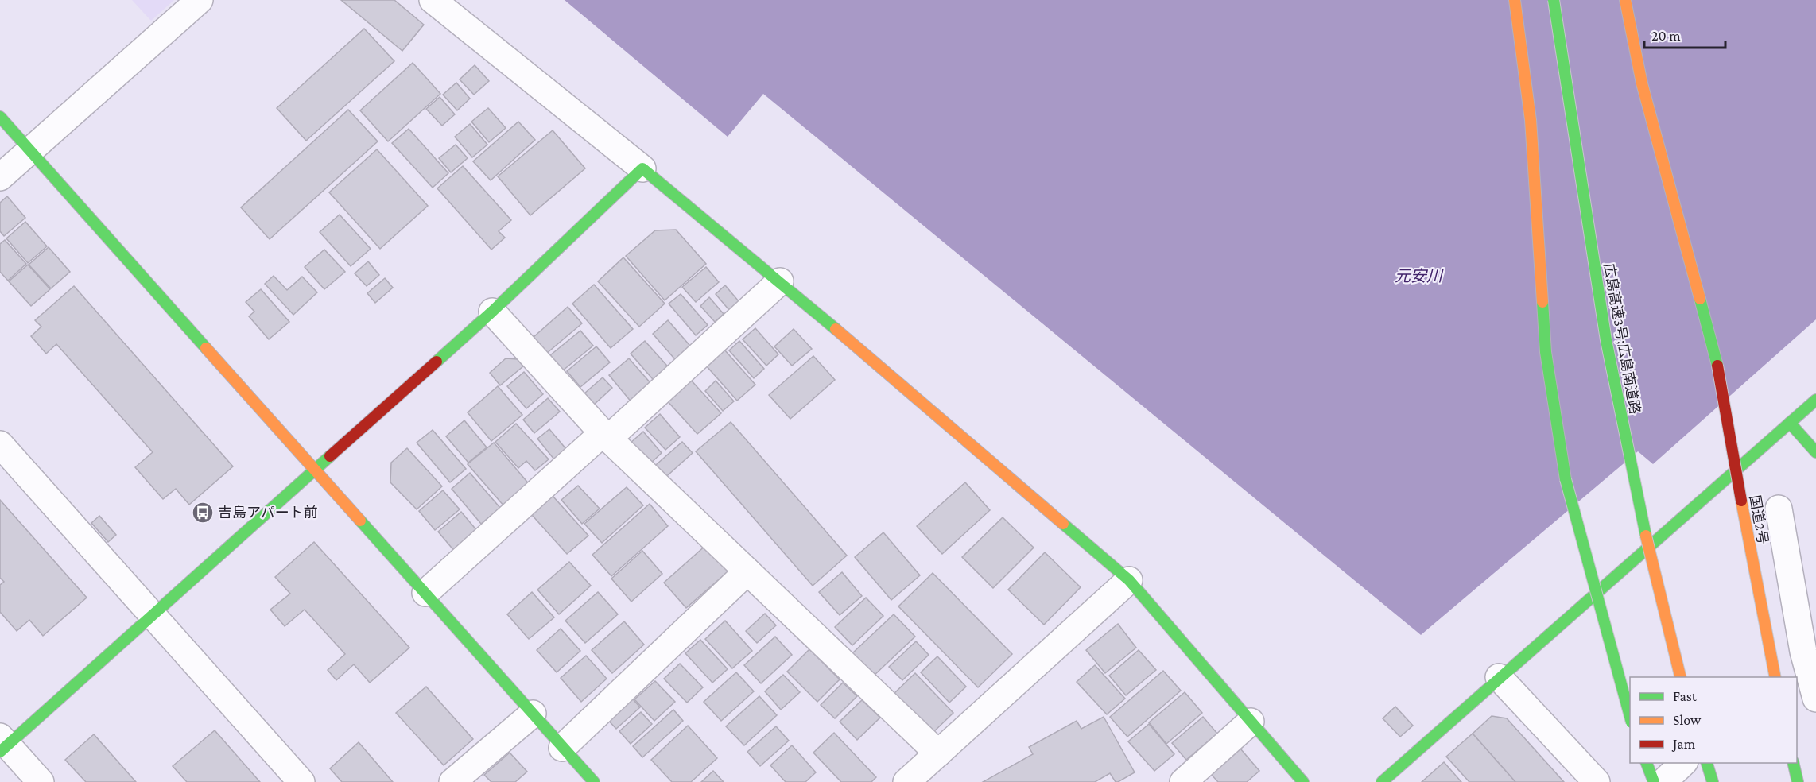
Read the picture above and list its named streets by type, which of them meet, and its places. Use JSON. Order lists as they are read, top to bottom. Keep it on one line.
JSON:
{"streets":{"main road":["広島高速3号;広島南道路","国道2号"]},"water":["元安川"],"places":{"bus stop":["吉島アパート前"]},"legend":["Fast","Slow","Jam"],"scale_bar":"20 m"}
